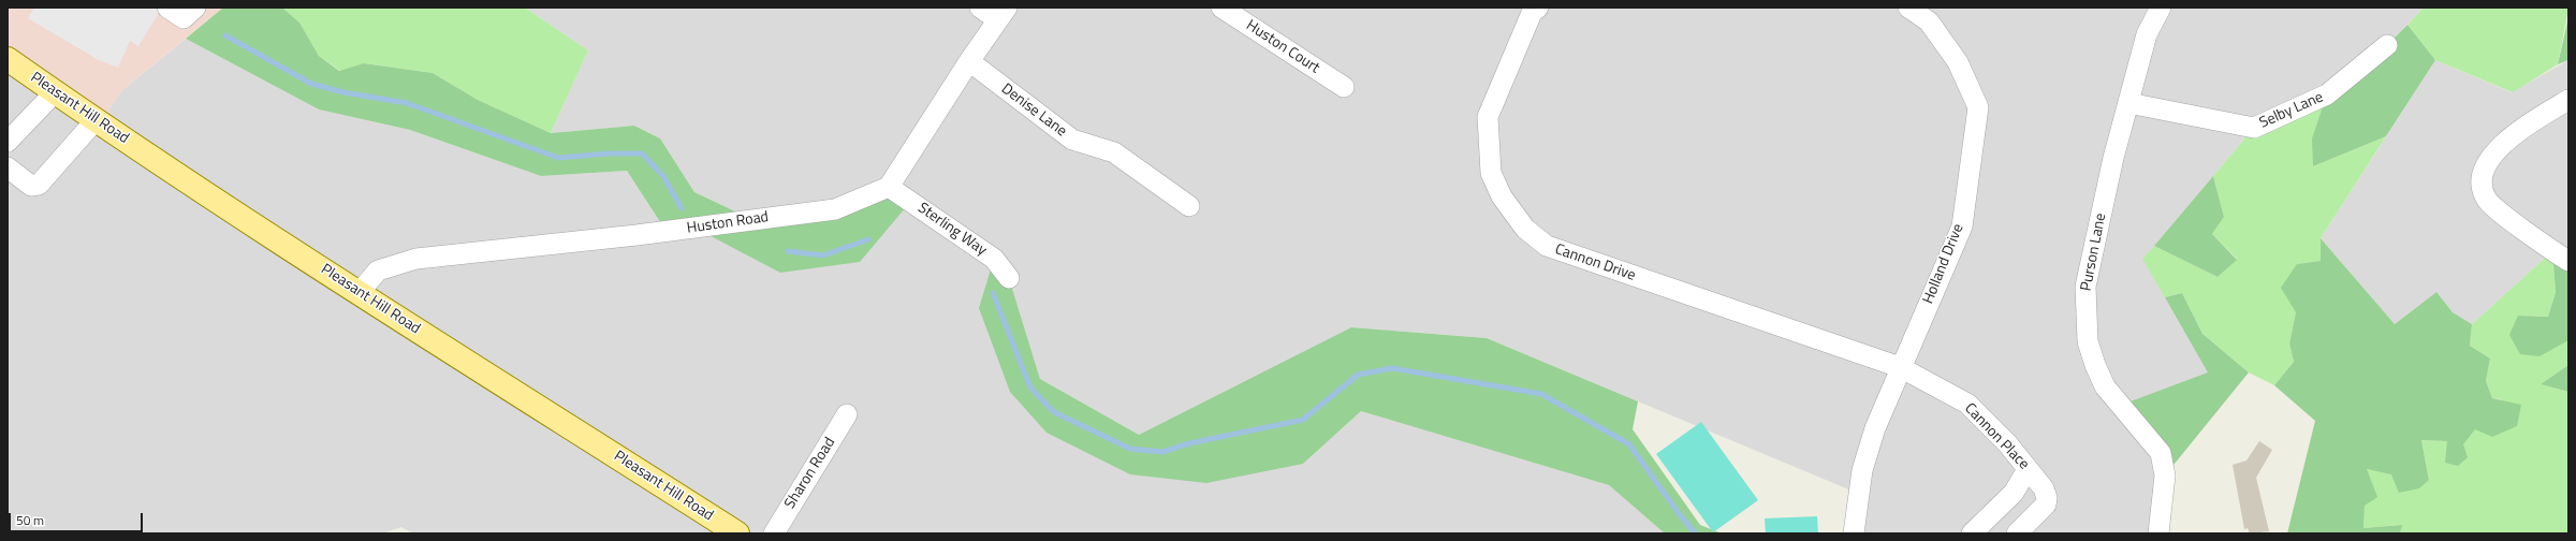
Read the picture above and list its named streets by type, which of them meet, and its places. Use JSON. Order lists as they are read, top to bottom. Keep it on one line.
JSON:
{"streets":{"main road":["Pleasant Hill Road"],"street":["Huston Court","Denise Lane","Selby Lane","Huston Road","Sterling Way","Purson Lane","Cannon Drive","Holland Drive","Cannon Place","Sharon Road"]},"crossings":[["Pleasant Hill Road","Huston Road"],["Selby Lane","Purson Lane"],["Huston Road","Sterling Way"],["Cannon Drive","Holland Drive"],["Cannon Drive","Cannon Place"],["Holland Drive","Cannon Place"]],"scale_bar":"50 m"}
